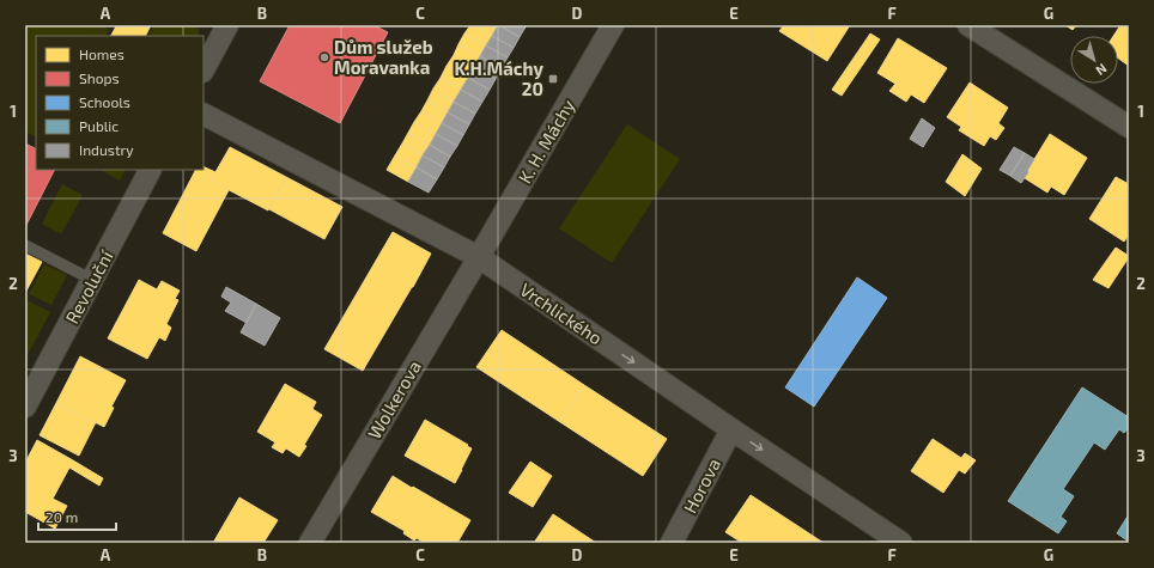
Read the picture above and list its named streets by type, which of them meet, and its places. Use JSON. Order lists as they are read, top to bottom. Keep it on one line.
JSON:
{"streets":{"street":["K. H. Máchy","Revoluční","Vrchlického","Wolkerova","Horova"]},"crossings":[["K. H. Máchy","Vrchlického"],["K. H. Máchy","Wolkerova"],["Vrchlického","Wolkerova"],["Vrchlického","Horova"]],"one_way":["Vrchlického"],"places":{"other":["Dům služeb Moravanka"],"transit":["K.H.Máchy 20"]},"legend":["Homes","Shops","Schools","Public","Industry"],"scale_bar":"20 m","north":"bottom right","grid":{"columns":["A","B","C","D","E","F","G"],"rows":["1","2","3"]}}
